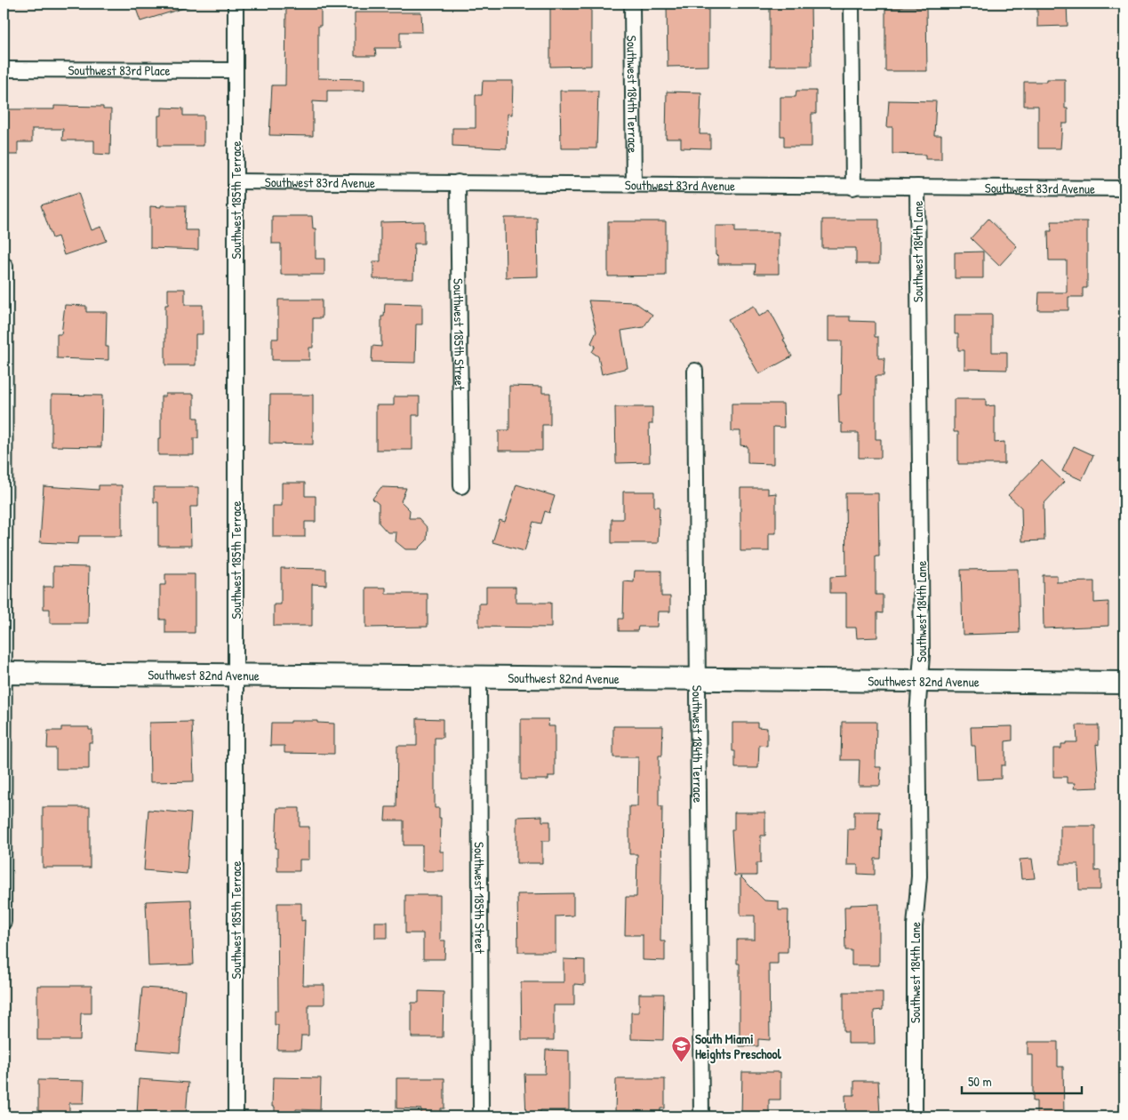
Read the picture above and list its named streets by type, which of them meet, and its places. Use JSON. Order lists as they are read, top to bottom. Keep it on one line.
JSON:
{"streets":{"street":["Southwest 83rd Place","Southwest 184th Terrace","Southwest 83rd Avenue","Southwest 185th Terrace","Southwest 184th Lane","Southwest 185th Street","Southwest 82nd Avenue"]},"crossings":[["Southwest 83rd Place","Southwest 185th Terrace"],["Southwest 184th Terrace","Southwest 83rd Avenue"],["Southwest 184th Terrace","Southwest 82nd Avenue"],["Southwest 83rd Avenue","Southwest 185th Terrace"],["Southwest 83rd Avenue","Southwest 184th Lane"],["Southwest 83rd Avenue","Southwest 185th Street"],["Southwest 185th Terrace","Southwest 82nd Avenue"],["Southwest 184th Lane","Southwest 82nd Avenue"],["Southwest 185th Street","Southwest 82nd Avenue"]],"places":{"school or university":["South Miami Heights Preschool"]},"scale_bar":"50 m"}
